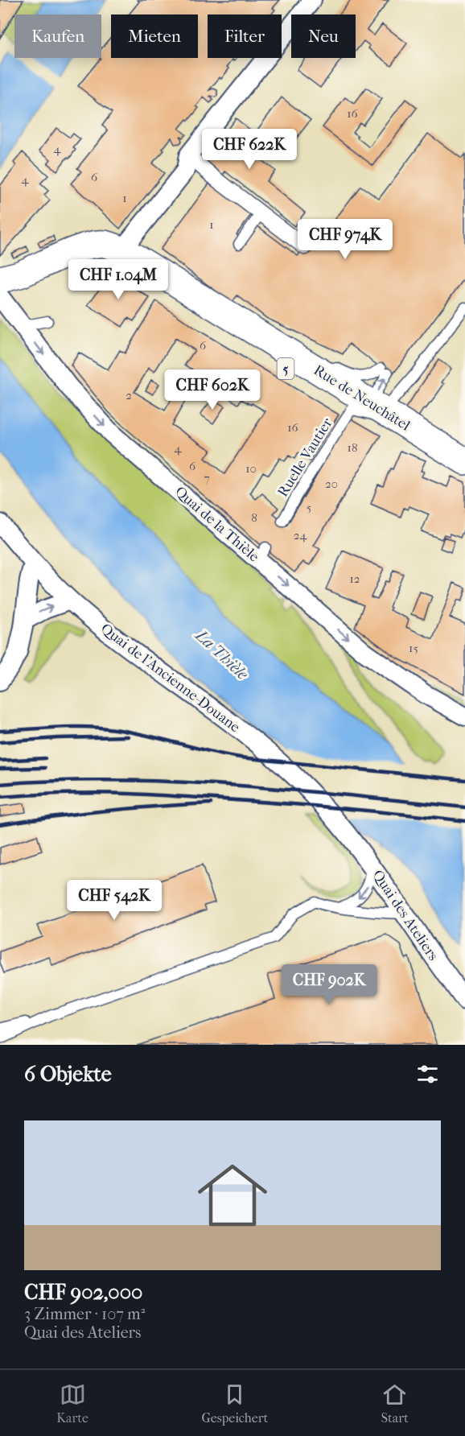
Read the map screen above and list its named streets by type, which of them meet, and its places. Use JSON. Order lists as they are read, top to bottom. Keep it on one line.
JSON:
{"streets":{"main road":["5","Rue de Neuchâtel"],"street":["Quai de la Thièle","Quai de l'Ancienne-Douane","Quai des Ateliers"],"lane":["Ruelle Vautier"]},"crossings":[["Rue de Neuchâtel","Ruelle Vautier"],["Rue de Neuchâtel","Quai de la Thièle"],["Quai de l'Ancienne-Douane","Quai des Ateliers"]],"one_way":["Quai de la Thièle"],"water":["La Thièle"],"house_numbers":["16","4","6","4","1","1","6","2","16","18","4","6","10","7","20","5","8","24","12","15"],"page":{"chip":["Kaufen","Mieten","Filter","Neu"],"price":["CHF 622K","CHF 974K","CHF 1.04M","CHF 602K","CHF 542K","CHF 902K"],"heading":"6 Objekte","list":[{"name":"CHF 902,000","note":"3 Zimmer · 107 m² · Quai des Ateliers"}],"tabs":["Karte","Gespeichert","Start"]}}
